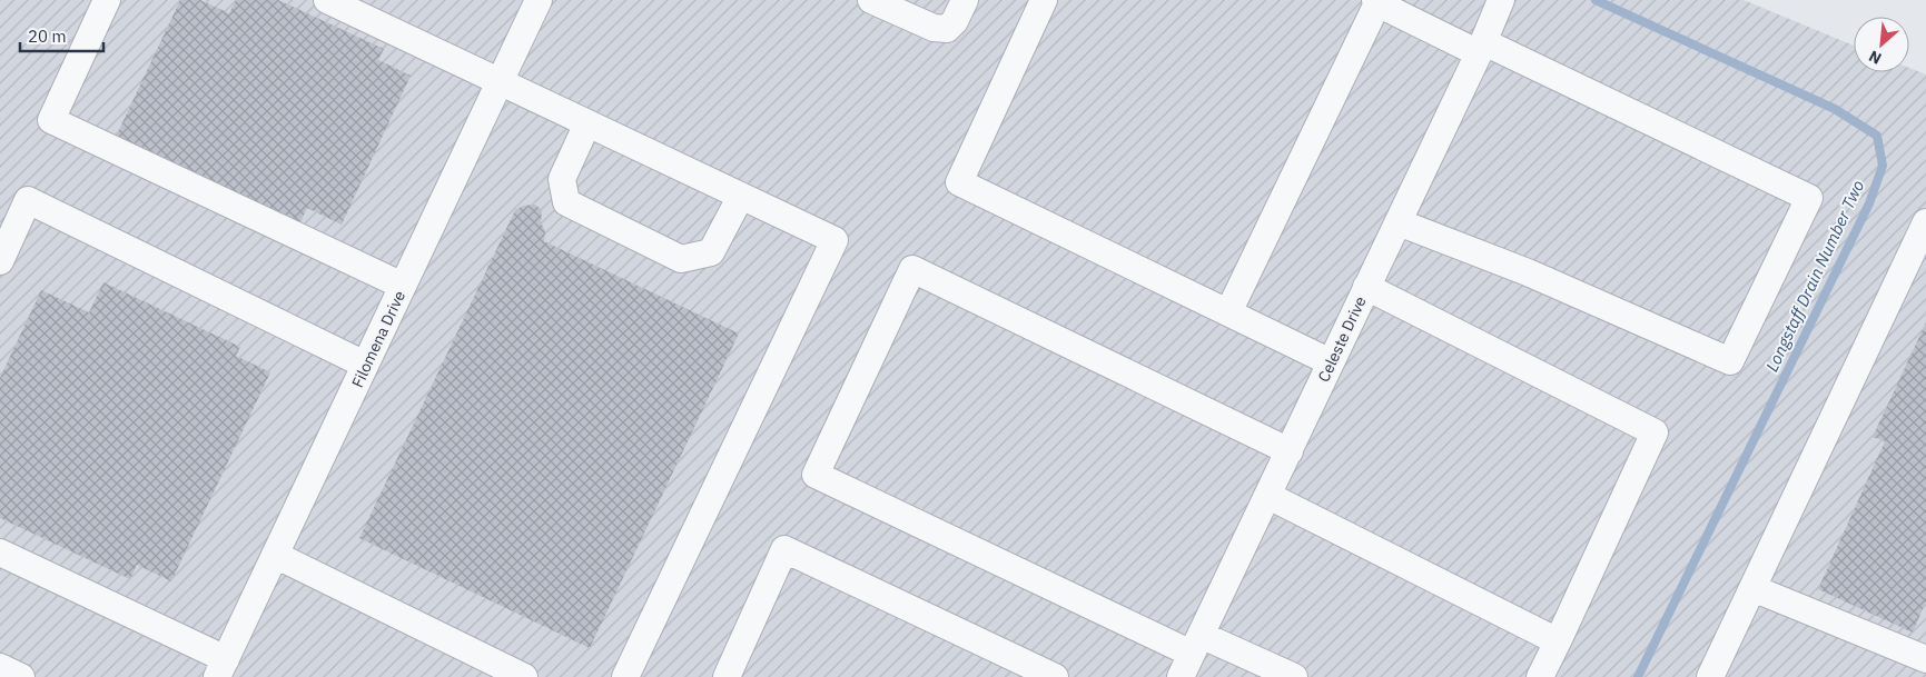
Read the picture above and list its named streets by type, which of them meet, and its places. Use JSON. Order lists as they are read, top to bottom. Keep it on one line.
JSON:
{"streets":{"street":["Filomena Drive","Celeste Drive"]},"water":["Longstaff Drain Number Two"],"scale_bar":"20 m","north":"bottom left"}
